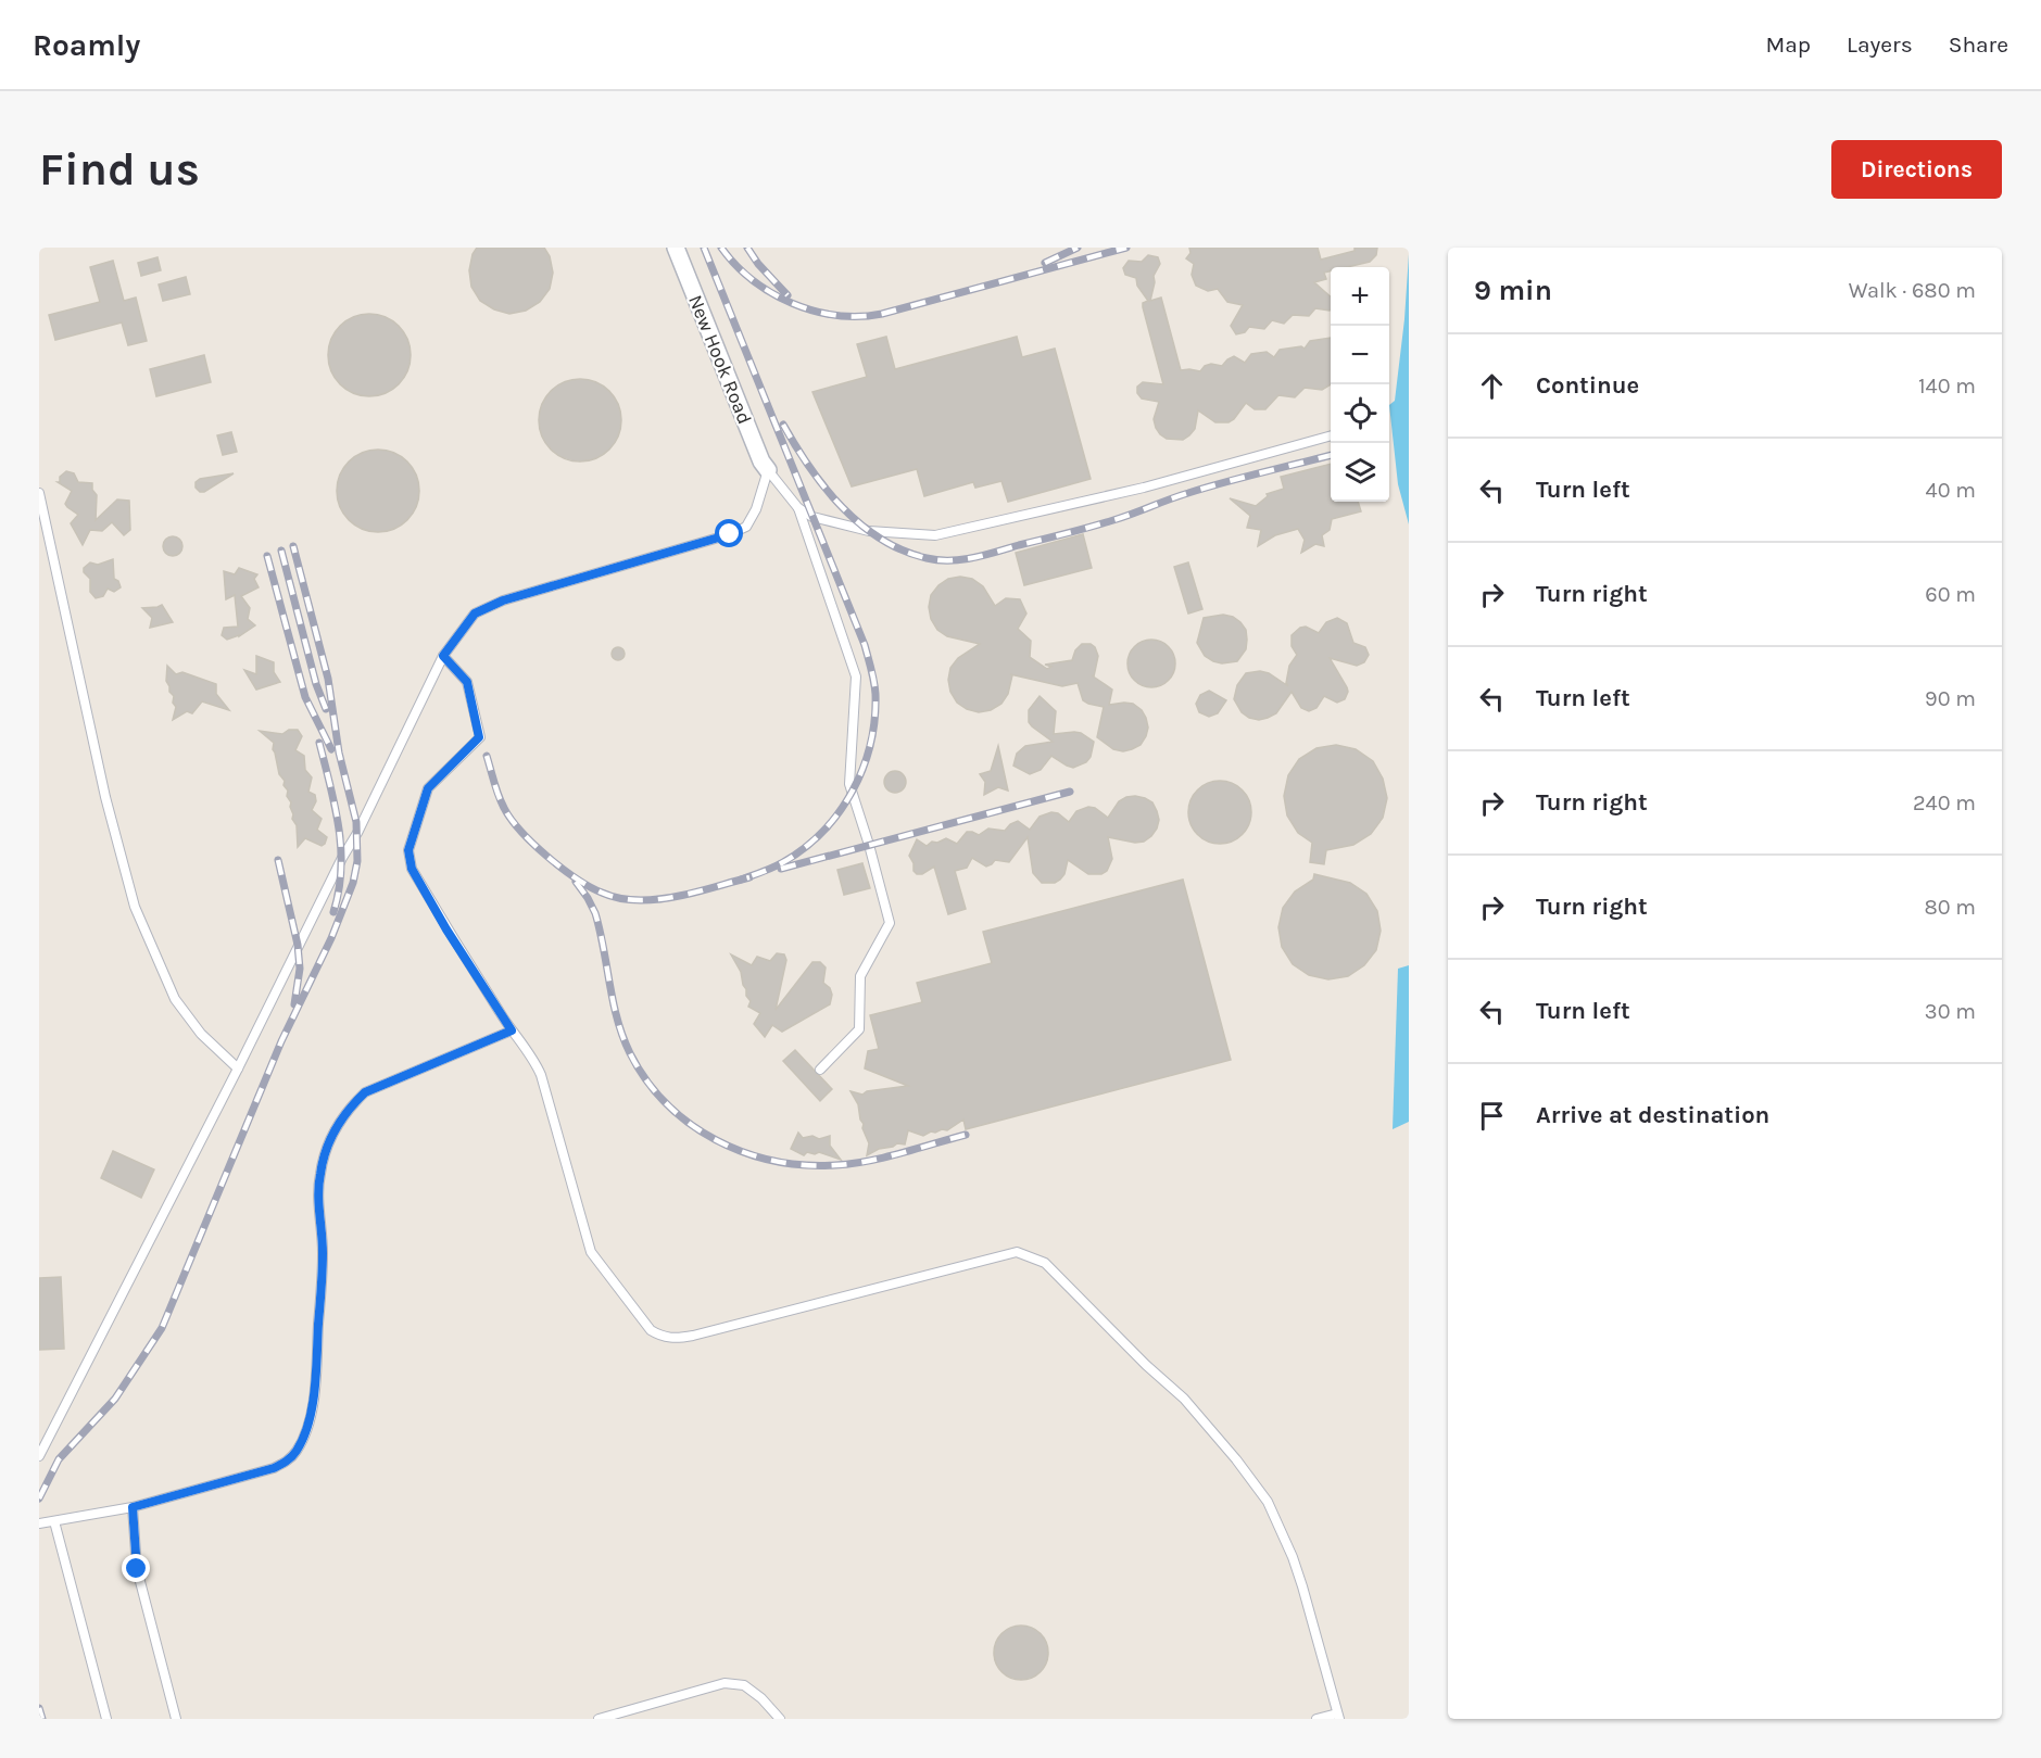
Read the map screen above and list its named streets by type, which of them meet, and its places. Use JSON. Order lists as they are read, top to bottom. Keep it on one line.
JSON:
{"streets":{"street":["New Hook Road"]},"page":{"header":"Roamly","nav":["Map","Layers","Share"],"buttons":"Directions","title":"Find us","heading":["9 min","Walk · 680 m"],"map_buttons":["+","−"],"list":[["Continue","140 m"],["Turn left","40 m"],["Turn right","60 m"],["Turn left","90 m"],["Turn right","240 m"],["Turn right","80 m"],["Turn left","30 m"],"Arrive at destination"]}}
